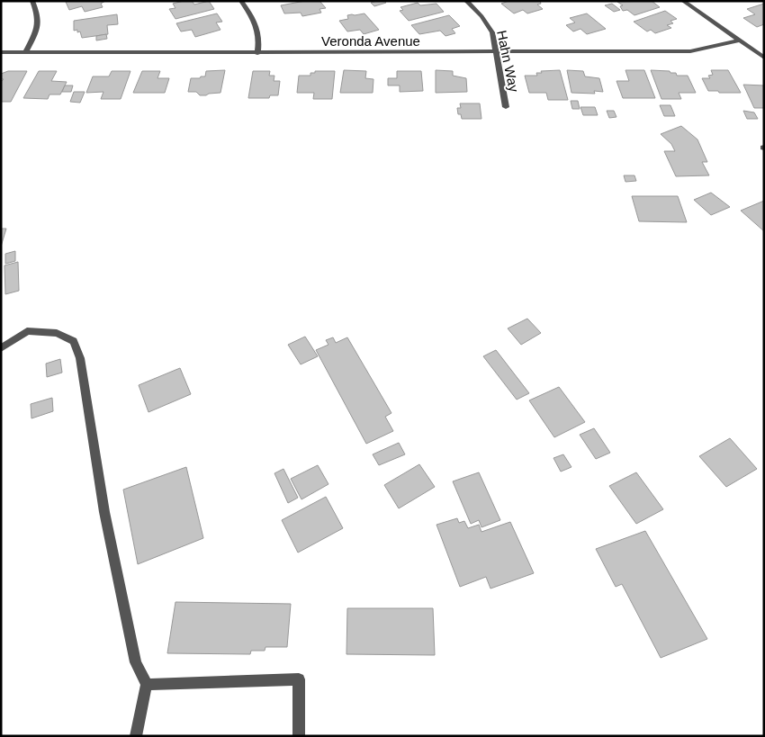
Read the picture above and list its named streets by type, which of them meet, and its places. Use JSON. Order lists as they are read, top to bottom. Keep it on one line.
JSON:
{"streets":{"street":["Veronda Avenue","Hahn Way"]},"crossings":[["Veronda Avenue","Hahn Way"]]}
